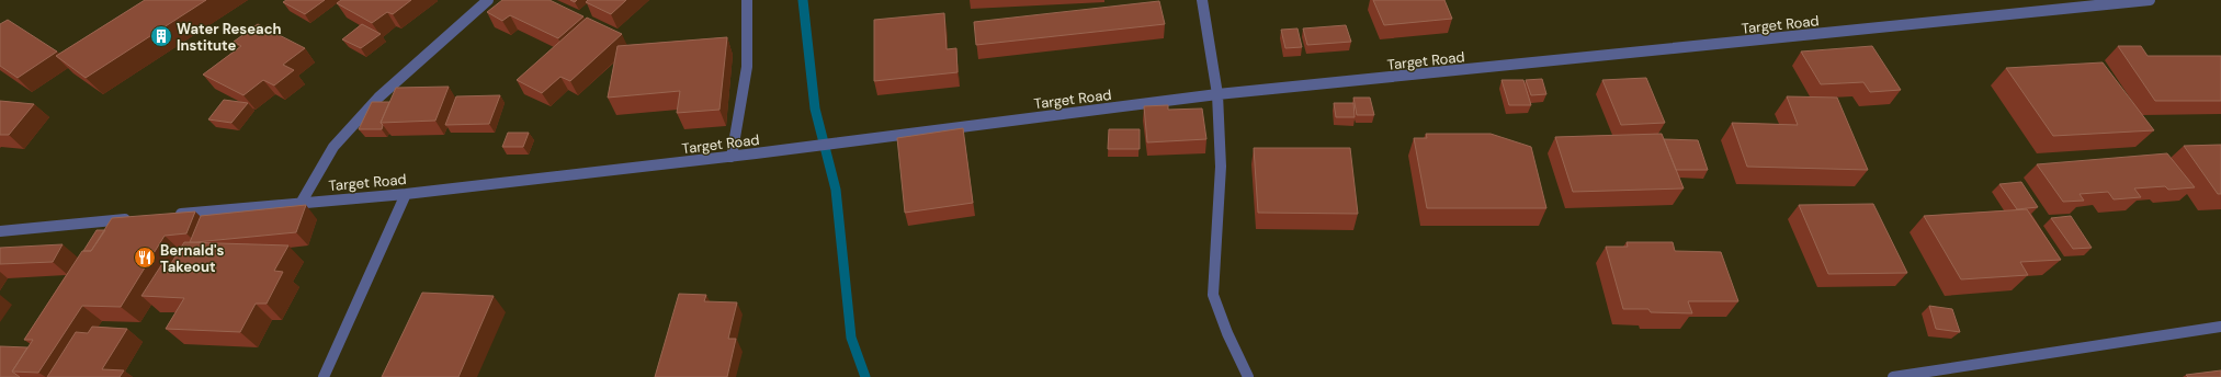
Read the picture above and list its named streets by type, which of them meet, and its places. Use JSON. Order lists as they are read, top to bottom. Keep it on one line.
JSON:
{"streets":{"street":["Target Road"]},"places":{"building":["Water Reseach Institute"],"restaurant":["Bernald's Takeout"]}}
